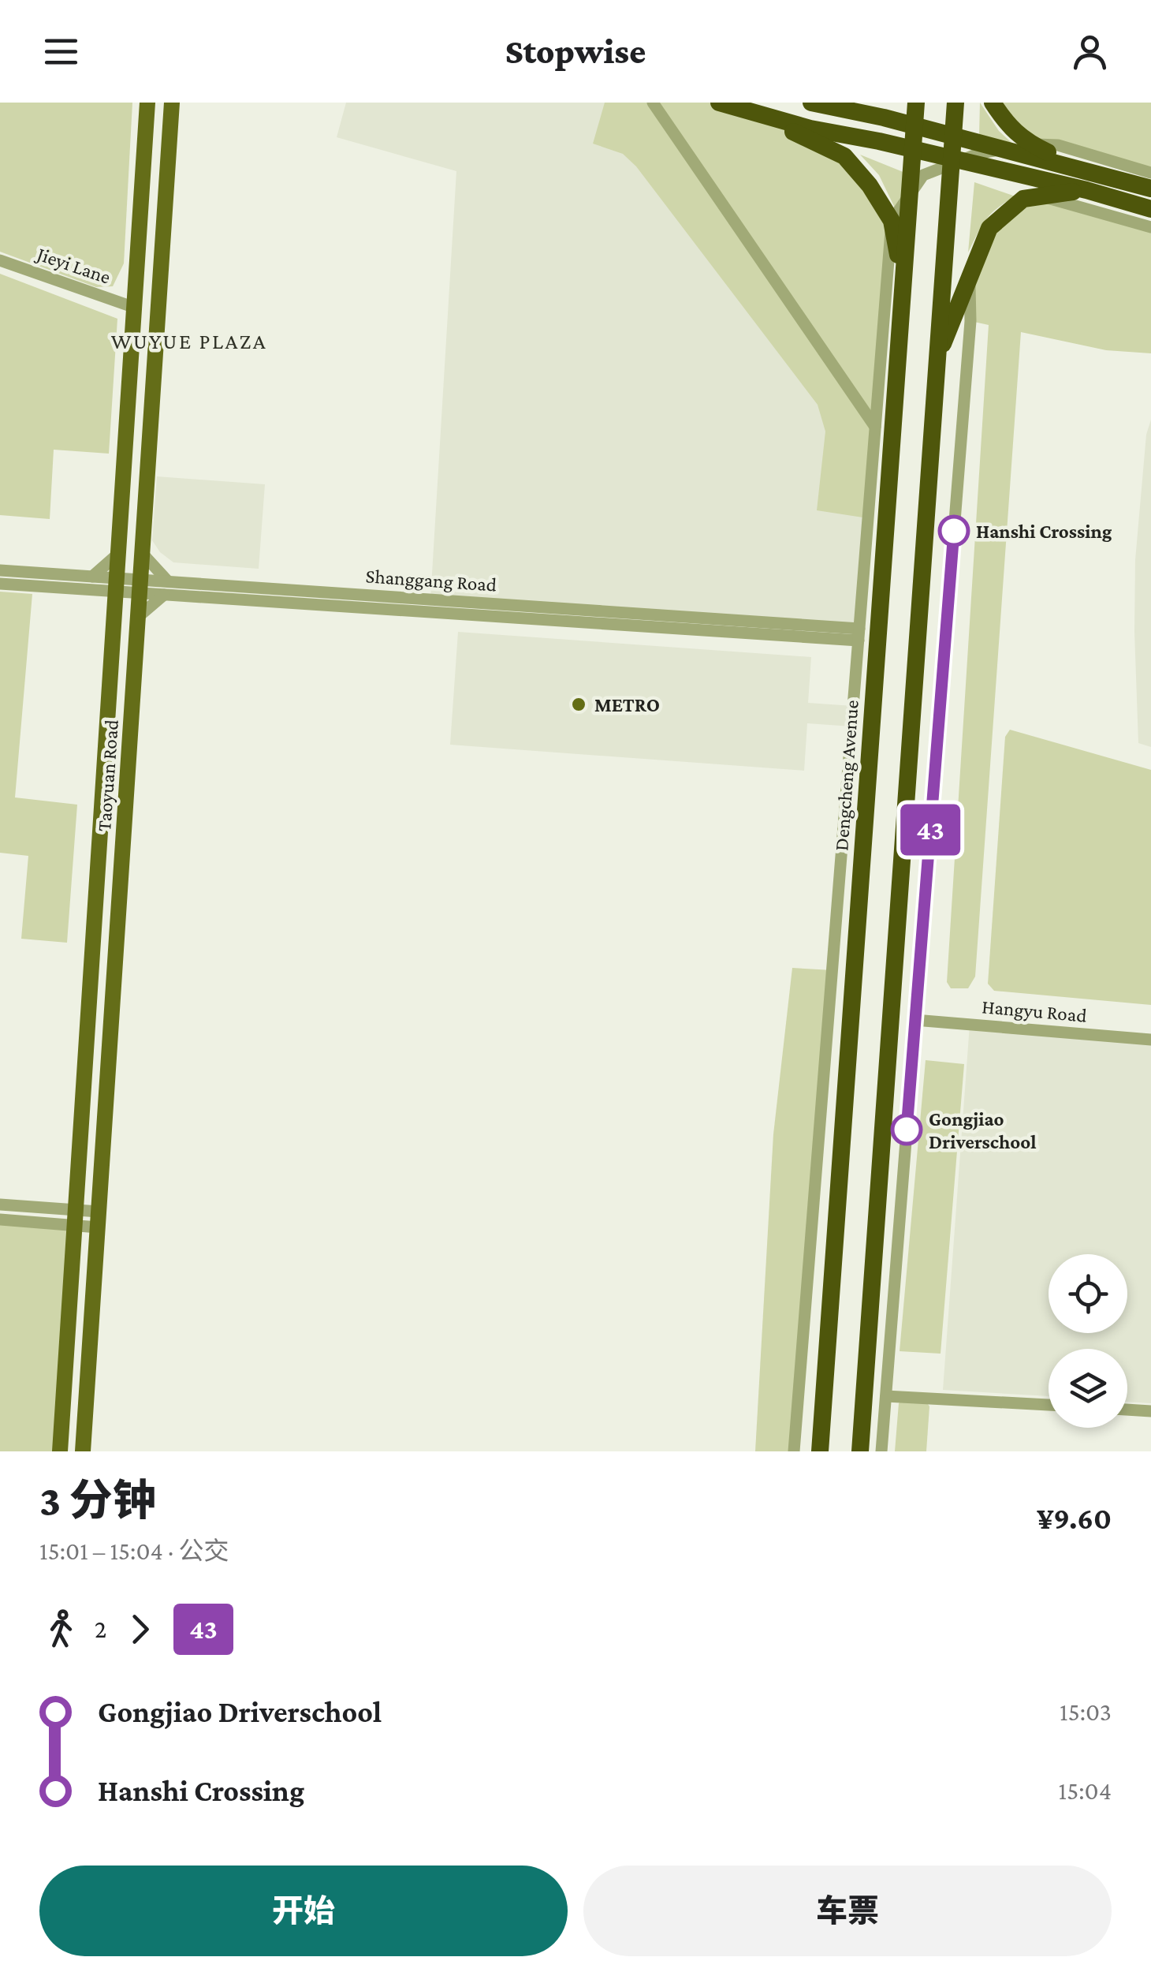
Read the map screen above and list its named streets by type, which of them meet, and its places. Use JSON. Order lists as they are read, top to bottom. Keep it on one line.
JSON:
{"streets":{"highway":["Dengcheng Avenue"],"main road":["Taoyuan Road"],"street":["Jieyi Lane","Shanggang Road","Hangyu Road"]},"crossings":[["Jieyi Lane","Taoyuan Road"],["Shanggang Road","Taoyuan Road"]],"districts":["WUYUE PLAZA"],"places":["Hanshi Crossing","METRO","Gongjiao Driverschool"],"lines":["bus line 43"],"page":{"header":"Stopwise","on_map":"43","heading":["3 分钟","15:01 – 15:04 · 公交","¥9.60"],"legs":["2","43"],"list":[{"name":"Gongjiao Driverschool","value":"15:03"},{"name":"Hanshi Crossing","value":"15:04"}],"buttons":["开始","车票"]}}
